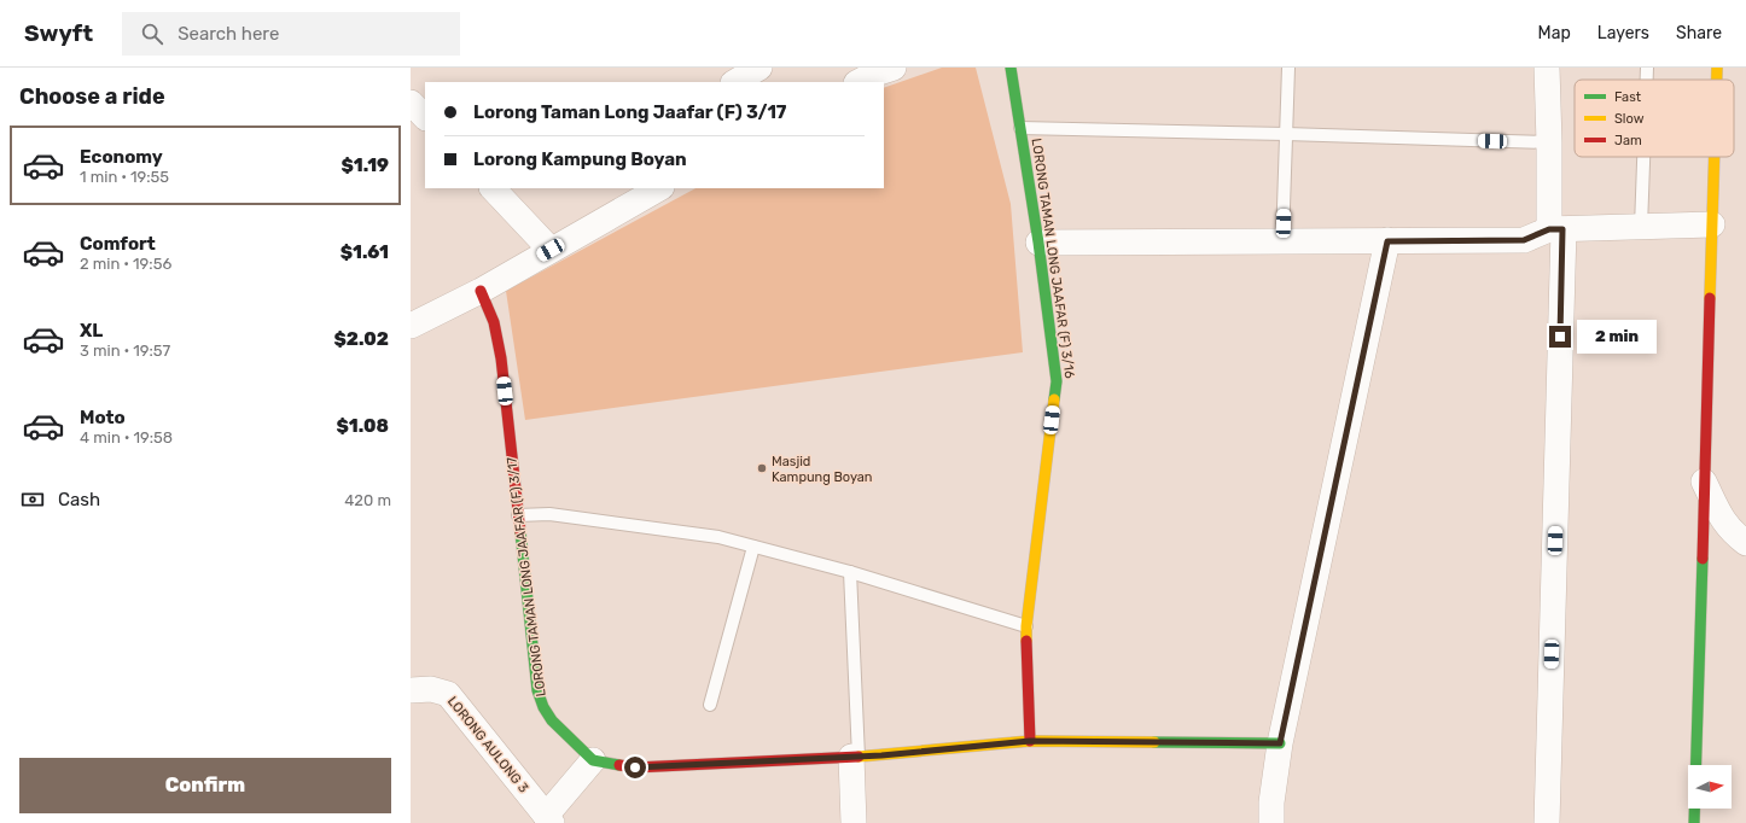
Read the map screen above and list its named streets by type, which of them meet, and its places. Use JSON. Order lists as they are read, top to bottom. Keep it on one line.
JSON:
{"streets":{"street":["LORONG TAMAN LONG JAAFAR (F) 3/16","LORONG TAMAN LONG JAAFAR (F) 3/17","LORONG AULONG 3"]},"places":["Masjid Kampung Boyan"],"legend":["Fast","Slow","Jam"],"north":"right","page":{"header":"Swyft","search":"Search here","nav":["Map","Layers","Share"],"heading":"Choose a ride","banner":["Lorong Taman Long Jaafar (F) 3/17","Lorong Kampung Boyan"],"list":[{"name":"Economy","note":"1 min · 19:55","value":"$1.19"},{"name":"Comfort","note":"2 min · 19:56","value":"$1.61"},{"name":"XL","note":"3 min · 19:57","value":"$2.02"},{"name":"Moto","note":"4 min · 19:58","value":"$1.08"}],"bubble":"2 min","pay":["Cash","420 m"],"buttons":"Confirm"}}
